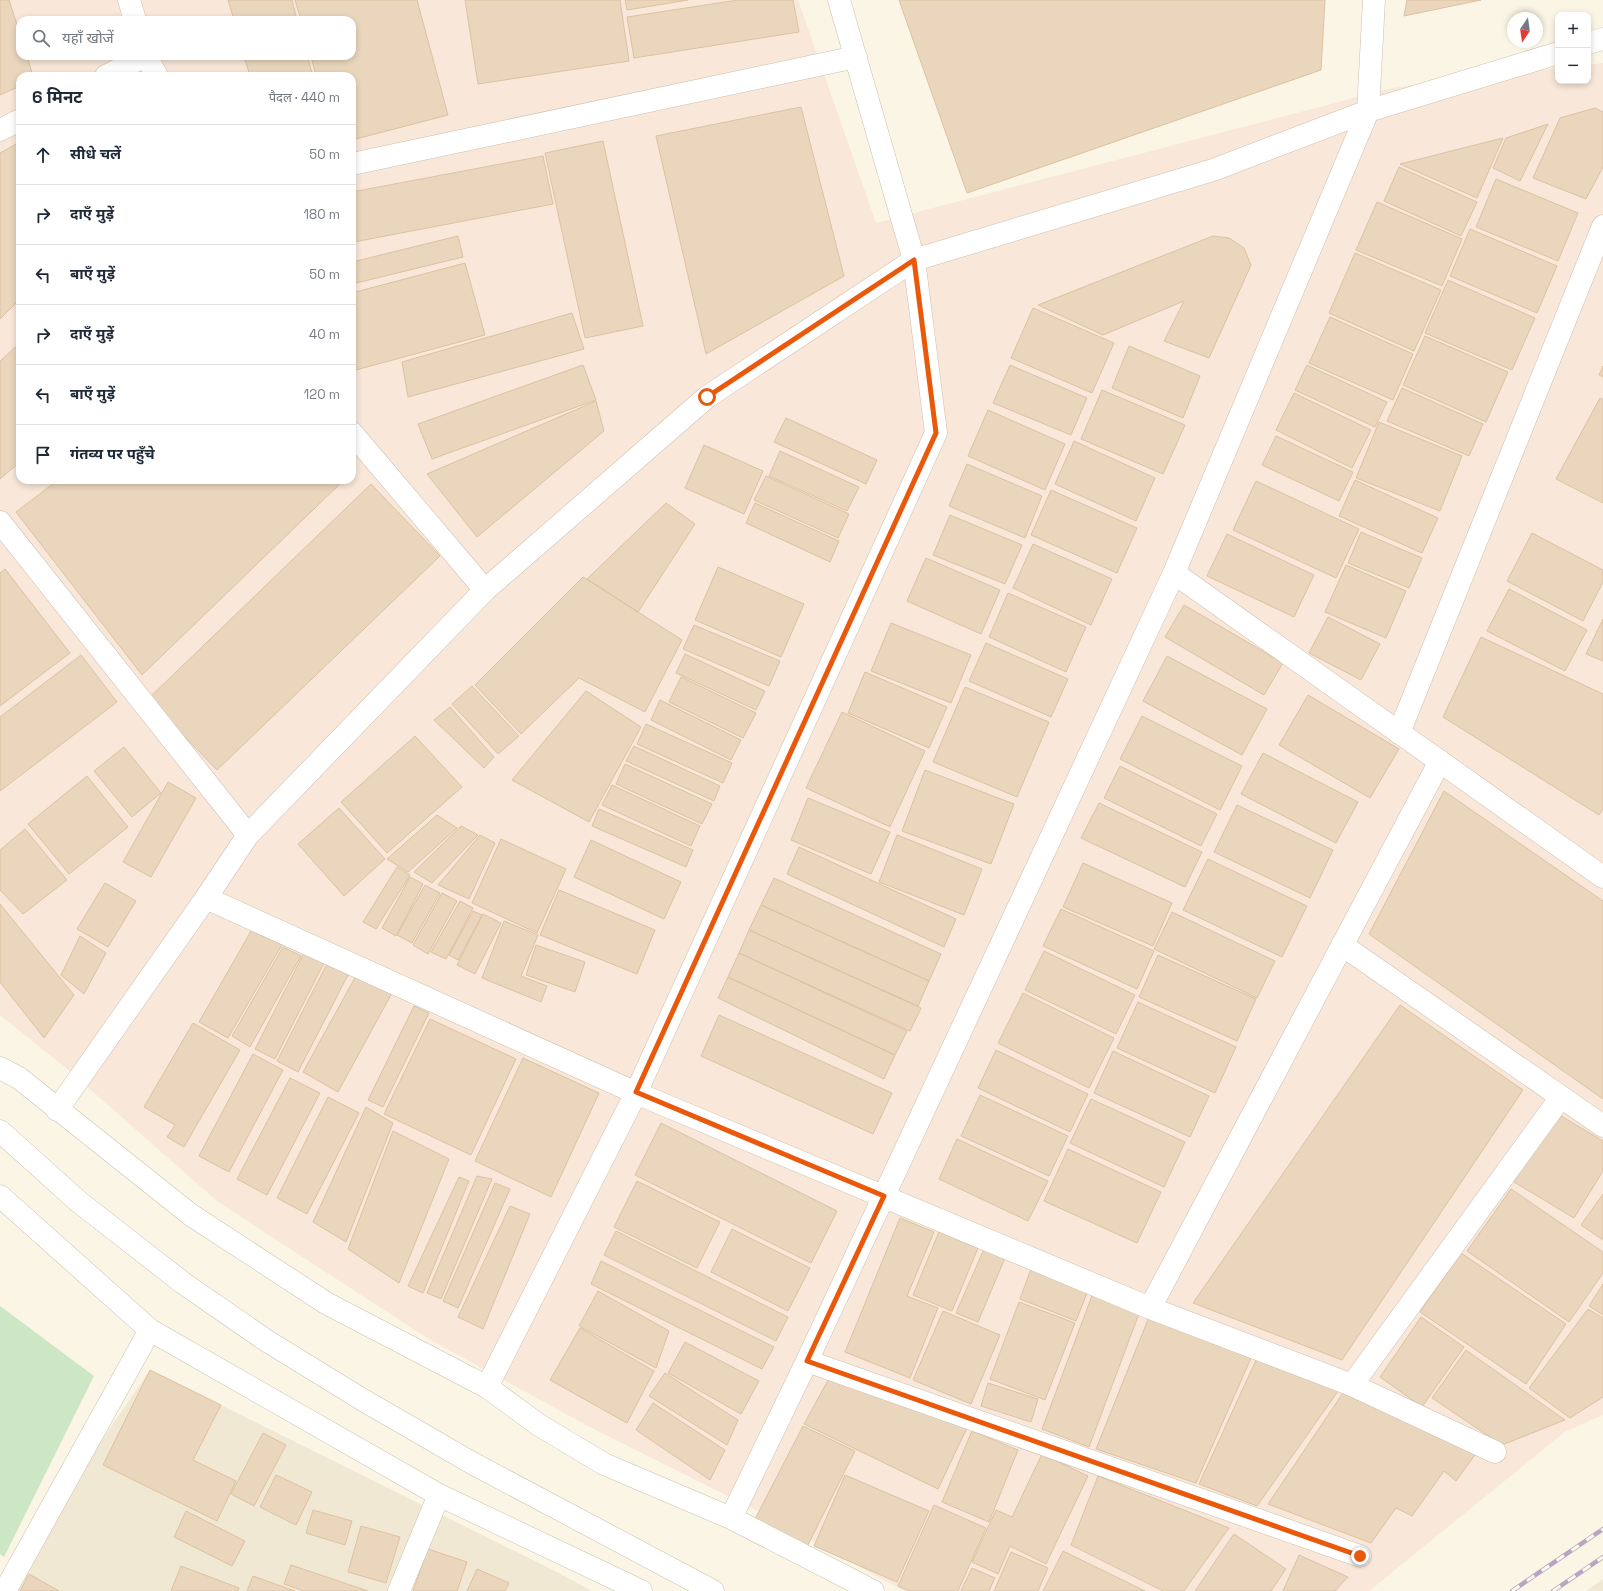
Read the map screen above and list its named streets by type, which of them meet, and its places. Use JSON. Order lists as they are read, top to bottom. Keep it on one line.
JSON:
{"north":"bottom","page":{"map_buttons":["+","−"],"search":"यहाँ खोजें","heading":["6 मिनट","पैदल · 440 m"],"list":[["सीधे चलें","50 m"],["दाएँ मुड़ें","180 m"],["बाएँ मुड़ें","50 m"],["दाएँ मुड़ें","40 m"],["बाएँ मुड़ें","120 m"],"गंतव्य पर पहुँचे"]}}
